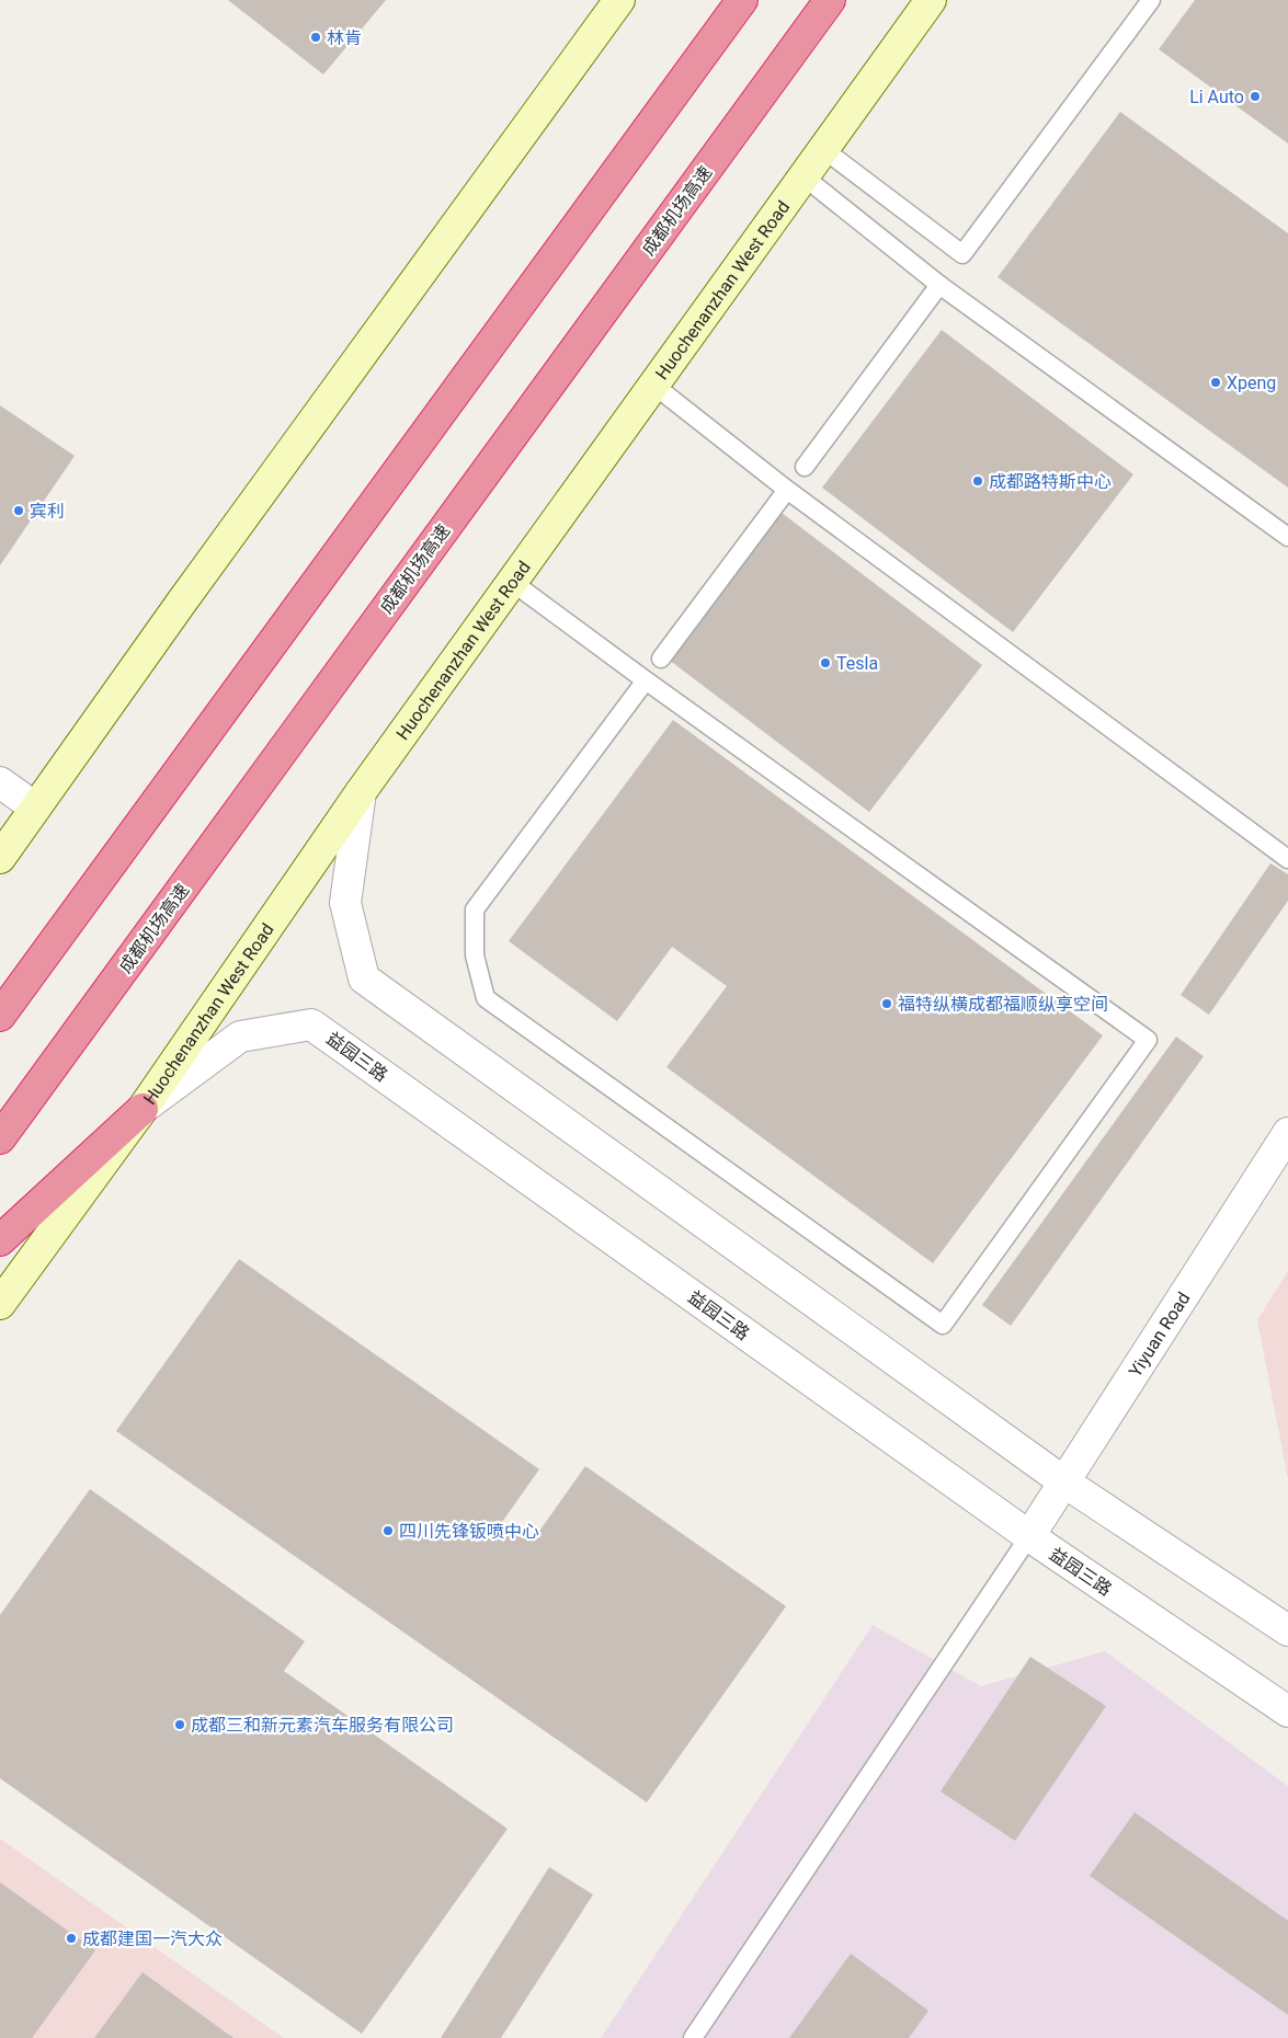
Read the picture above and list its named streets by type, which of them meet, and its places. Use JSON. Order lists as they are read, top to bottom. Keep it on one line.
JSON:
{"streets":{"highway":["成都机场高速"],"main road":["Huochenanzhan West Road"],"street":["益园三路","Yiyuan Road"]},"crossings":[["Huochenanzhan West Road","益园三路"],["益园三路","Yiyuan Road"]],"places":["林肯","Li Auto","Xpeng","成都路特斯中心","宾利","Tesla","福特纵横成都福顺纵享空间","四川先锋钣喷中心","成都三和新元素汽车服务有限公司","成都建国一汽大众"]}
